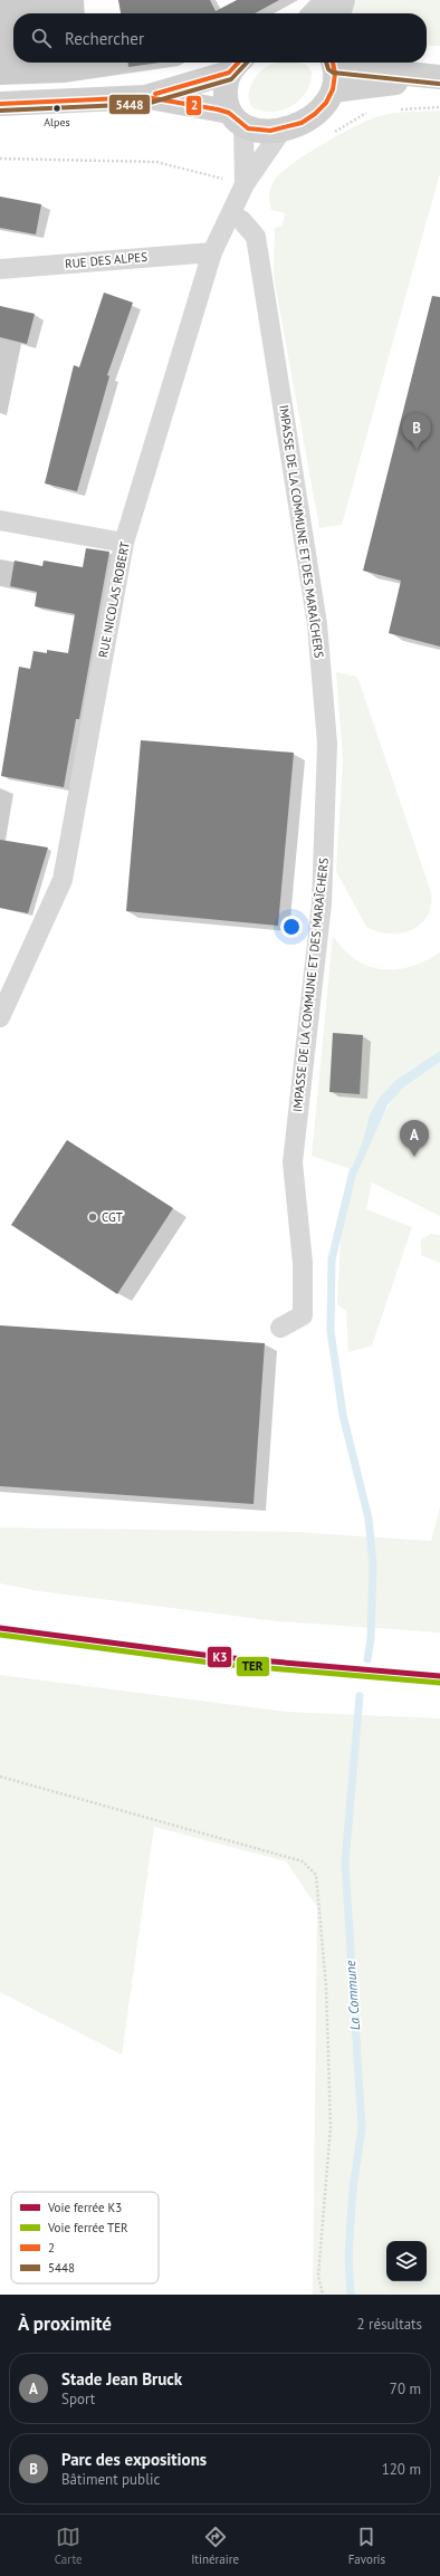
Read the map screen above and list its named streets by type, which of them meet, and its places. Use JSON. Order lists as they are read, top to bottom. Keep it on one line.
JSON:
{"streets":{"street":["RUE DES ALPES","IMPASSE DE LA COMMUNE ET DES MARAÎCHERS","RUE NICOLAS ROBERT"]},"crossings":[["RUE DES ALPES","RUE NICOLAS ROBERT"],["IMPASSE DE LA COMMUNE ET DES MARAÎCHERS","RUE NICOLAS ROBERT"]],"water":["La Commune"],"places":["Alpes","CGT"],"lines":["transit line 2","transit line 5448","rail line K3","rail line TER"],"legend":["Voie ferrée K3","Voie ferrée TER","2","5448"],"page":{"search":"Rechercher","pins":["B","A"],"heading":["À proximité","2 résultats"],"list":[{"mark":"A","name":"Stade Jean Bruck","note":"Sport","value":"70 m"},{"mark":"B","name":"Parc des expositions","note":"Bâtiment public","value":"120 m"}],"nav":["Carte","Itinéraire","Favoris"]}}
